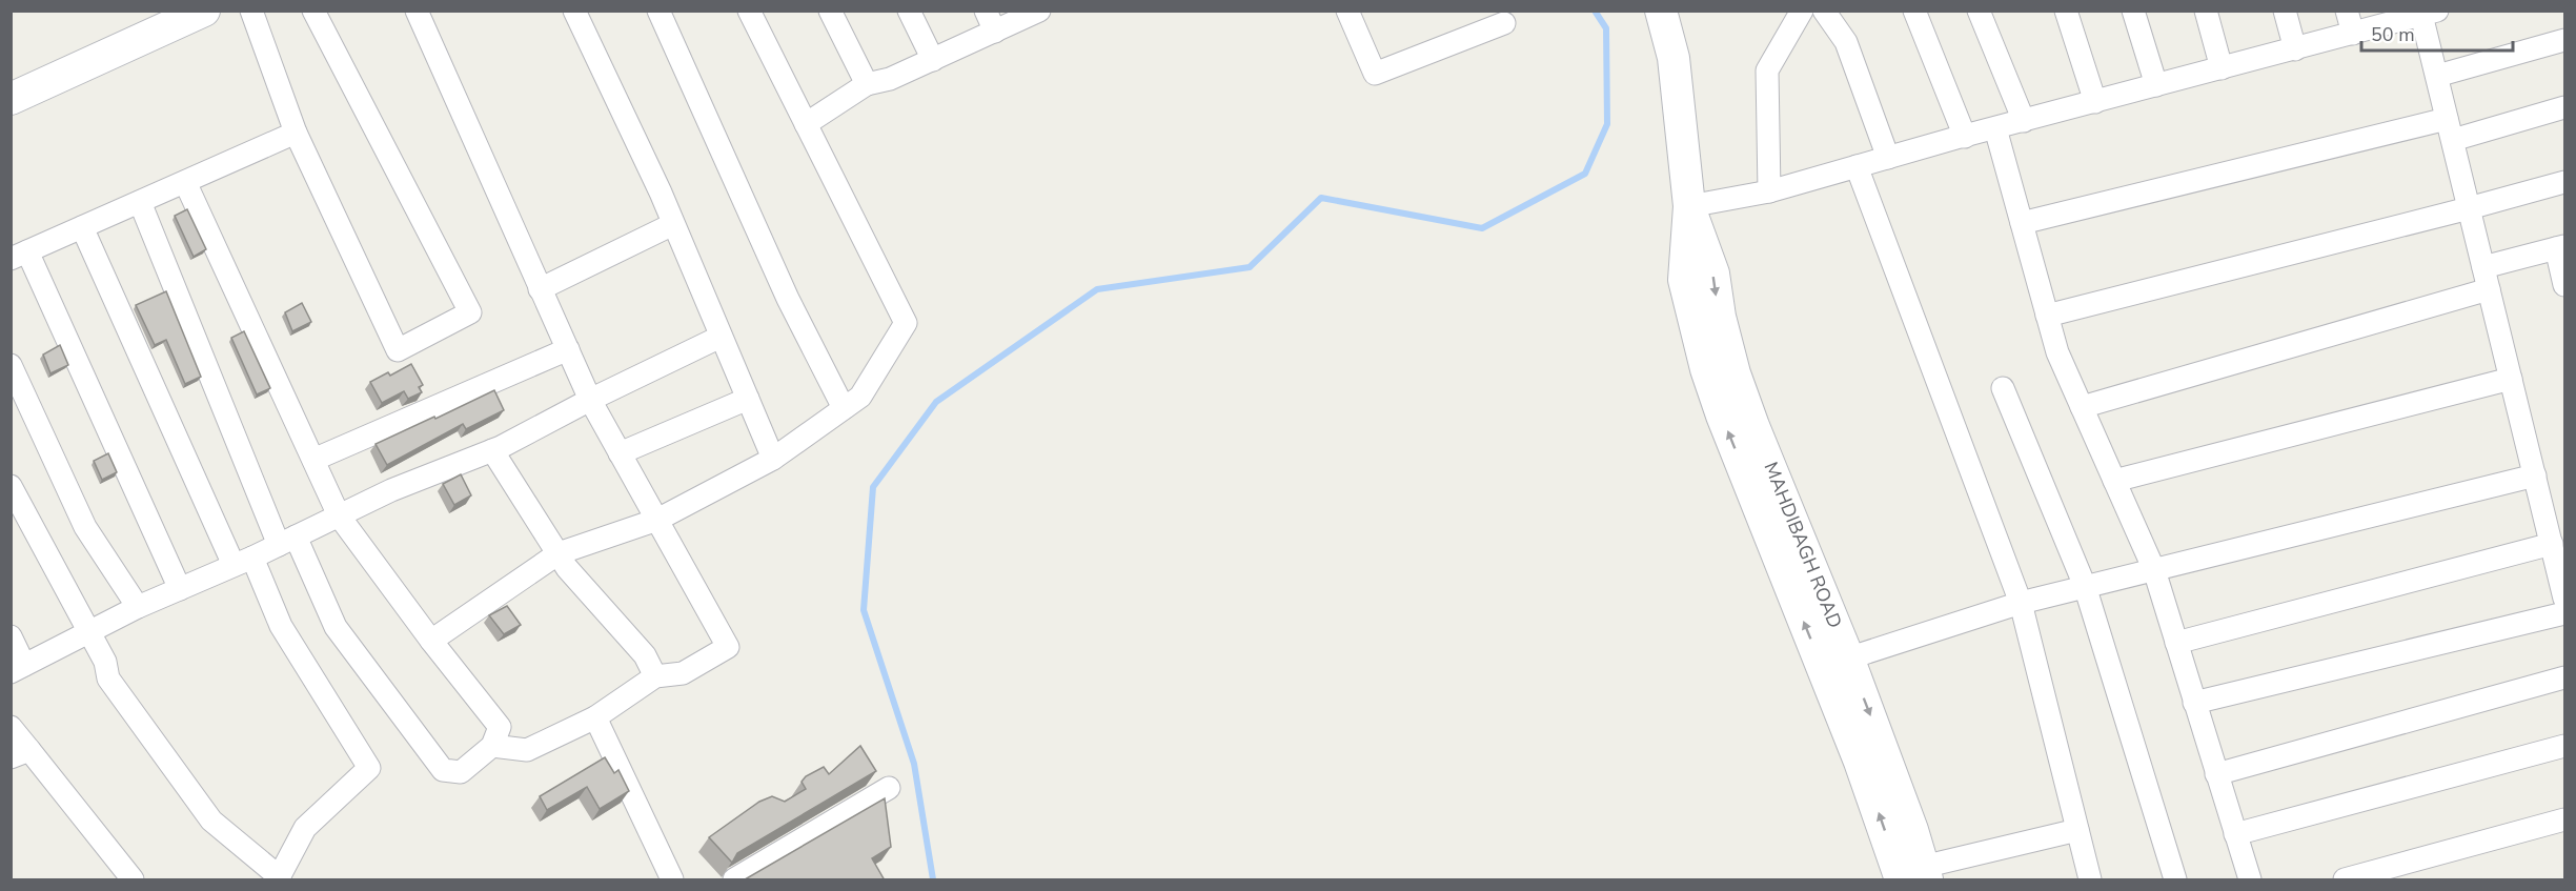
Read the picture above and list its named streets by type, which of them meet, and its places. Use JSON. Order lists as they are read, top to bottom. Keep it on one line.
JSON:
{"streets":{"street":["MAHDIBAGH ROAD"]},"scale_bar":"50 m"}
